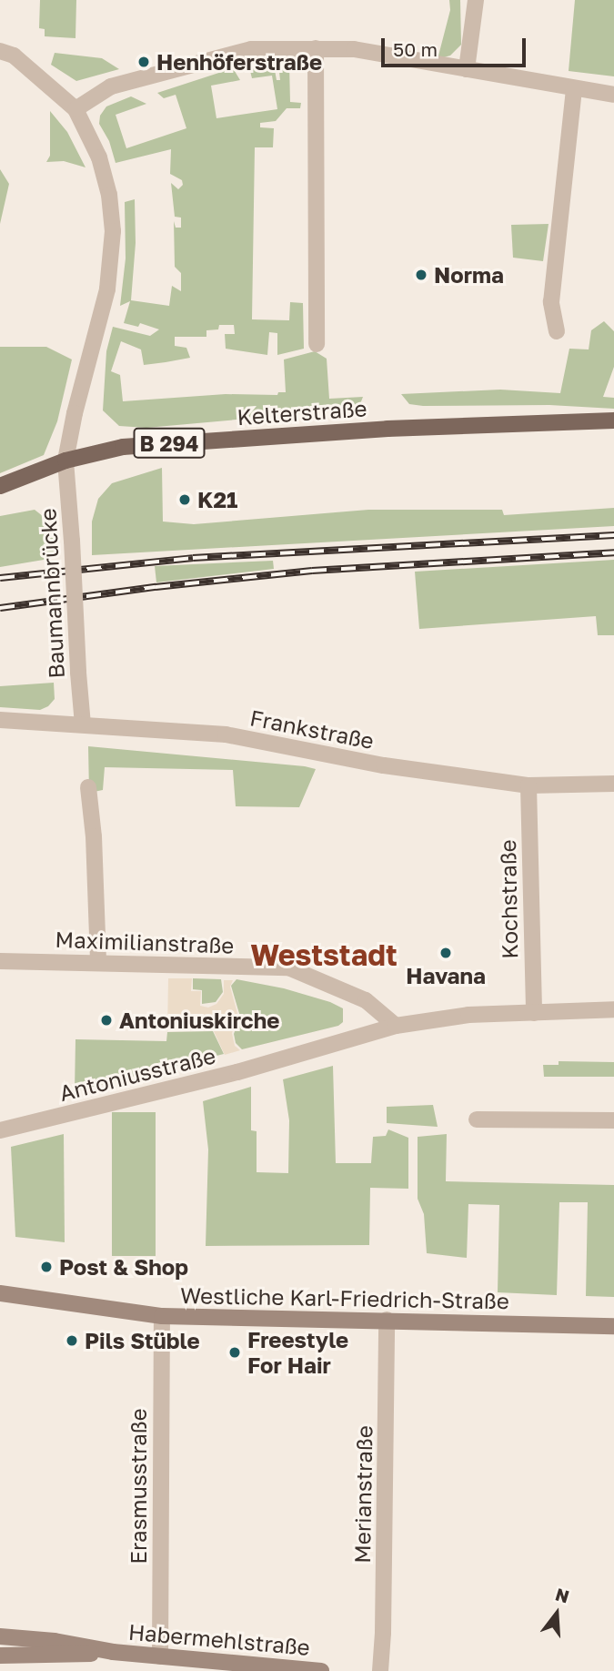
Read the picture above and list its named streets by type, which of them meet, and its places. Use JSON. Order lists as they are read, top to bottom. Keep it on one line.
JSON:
{"streets":{"main road":["Kelterstraße","B 294","Westliche Karl-Friedrich-Straße","Habermehlstraße"],"street":["Baumannbrücke","Frankstraße","Kochstraße","Maximilianstraße","Antoniusstraße","Erasmusstraße","Merianstraße"]},"crossings":[["Kelterstraße","Baumannbrücke"],["Baumannbrücke","Frankstraße"],["Frankstraße","Kochstraße"],["Maximilianstraße","Antoniusstraße"],["Westliche Karl-Friedrich-Straße","Erasmusstraße"],["Westliche Karl-Friedrich-Straße","Merianstraße"],["Erasmusstraße","Habermehlstraße"]],"districts":["Weststadt"],"places":["Henhöferstraße","Norma","K21","Havana","Antoniuskirche","Post & Shop","Pils Stüble","Freestyle For Hair"],"scale_bar":"50 m","north":"top"}
